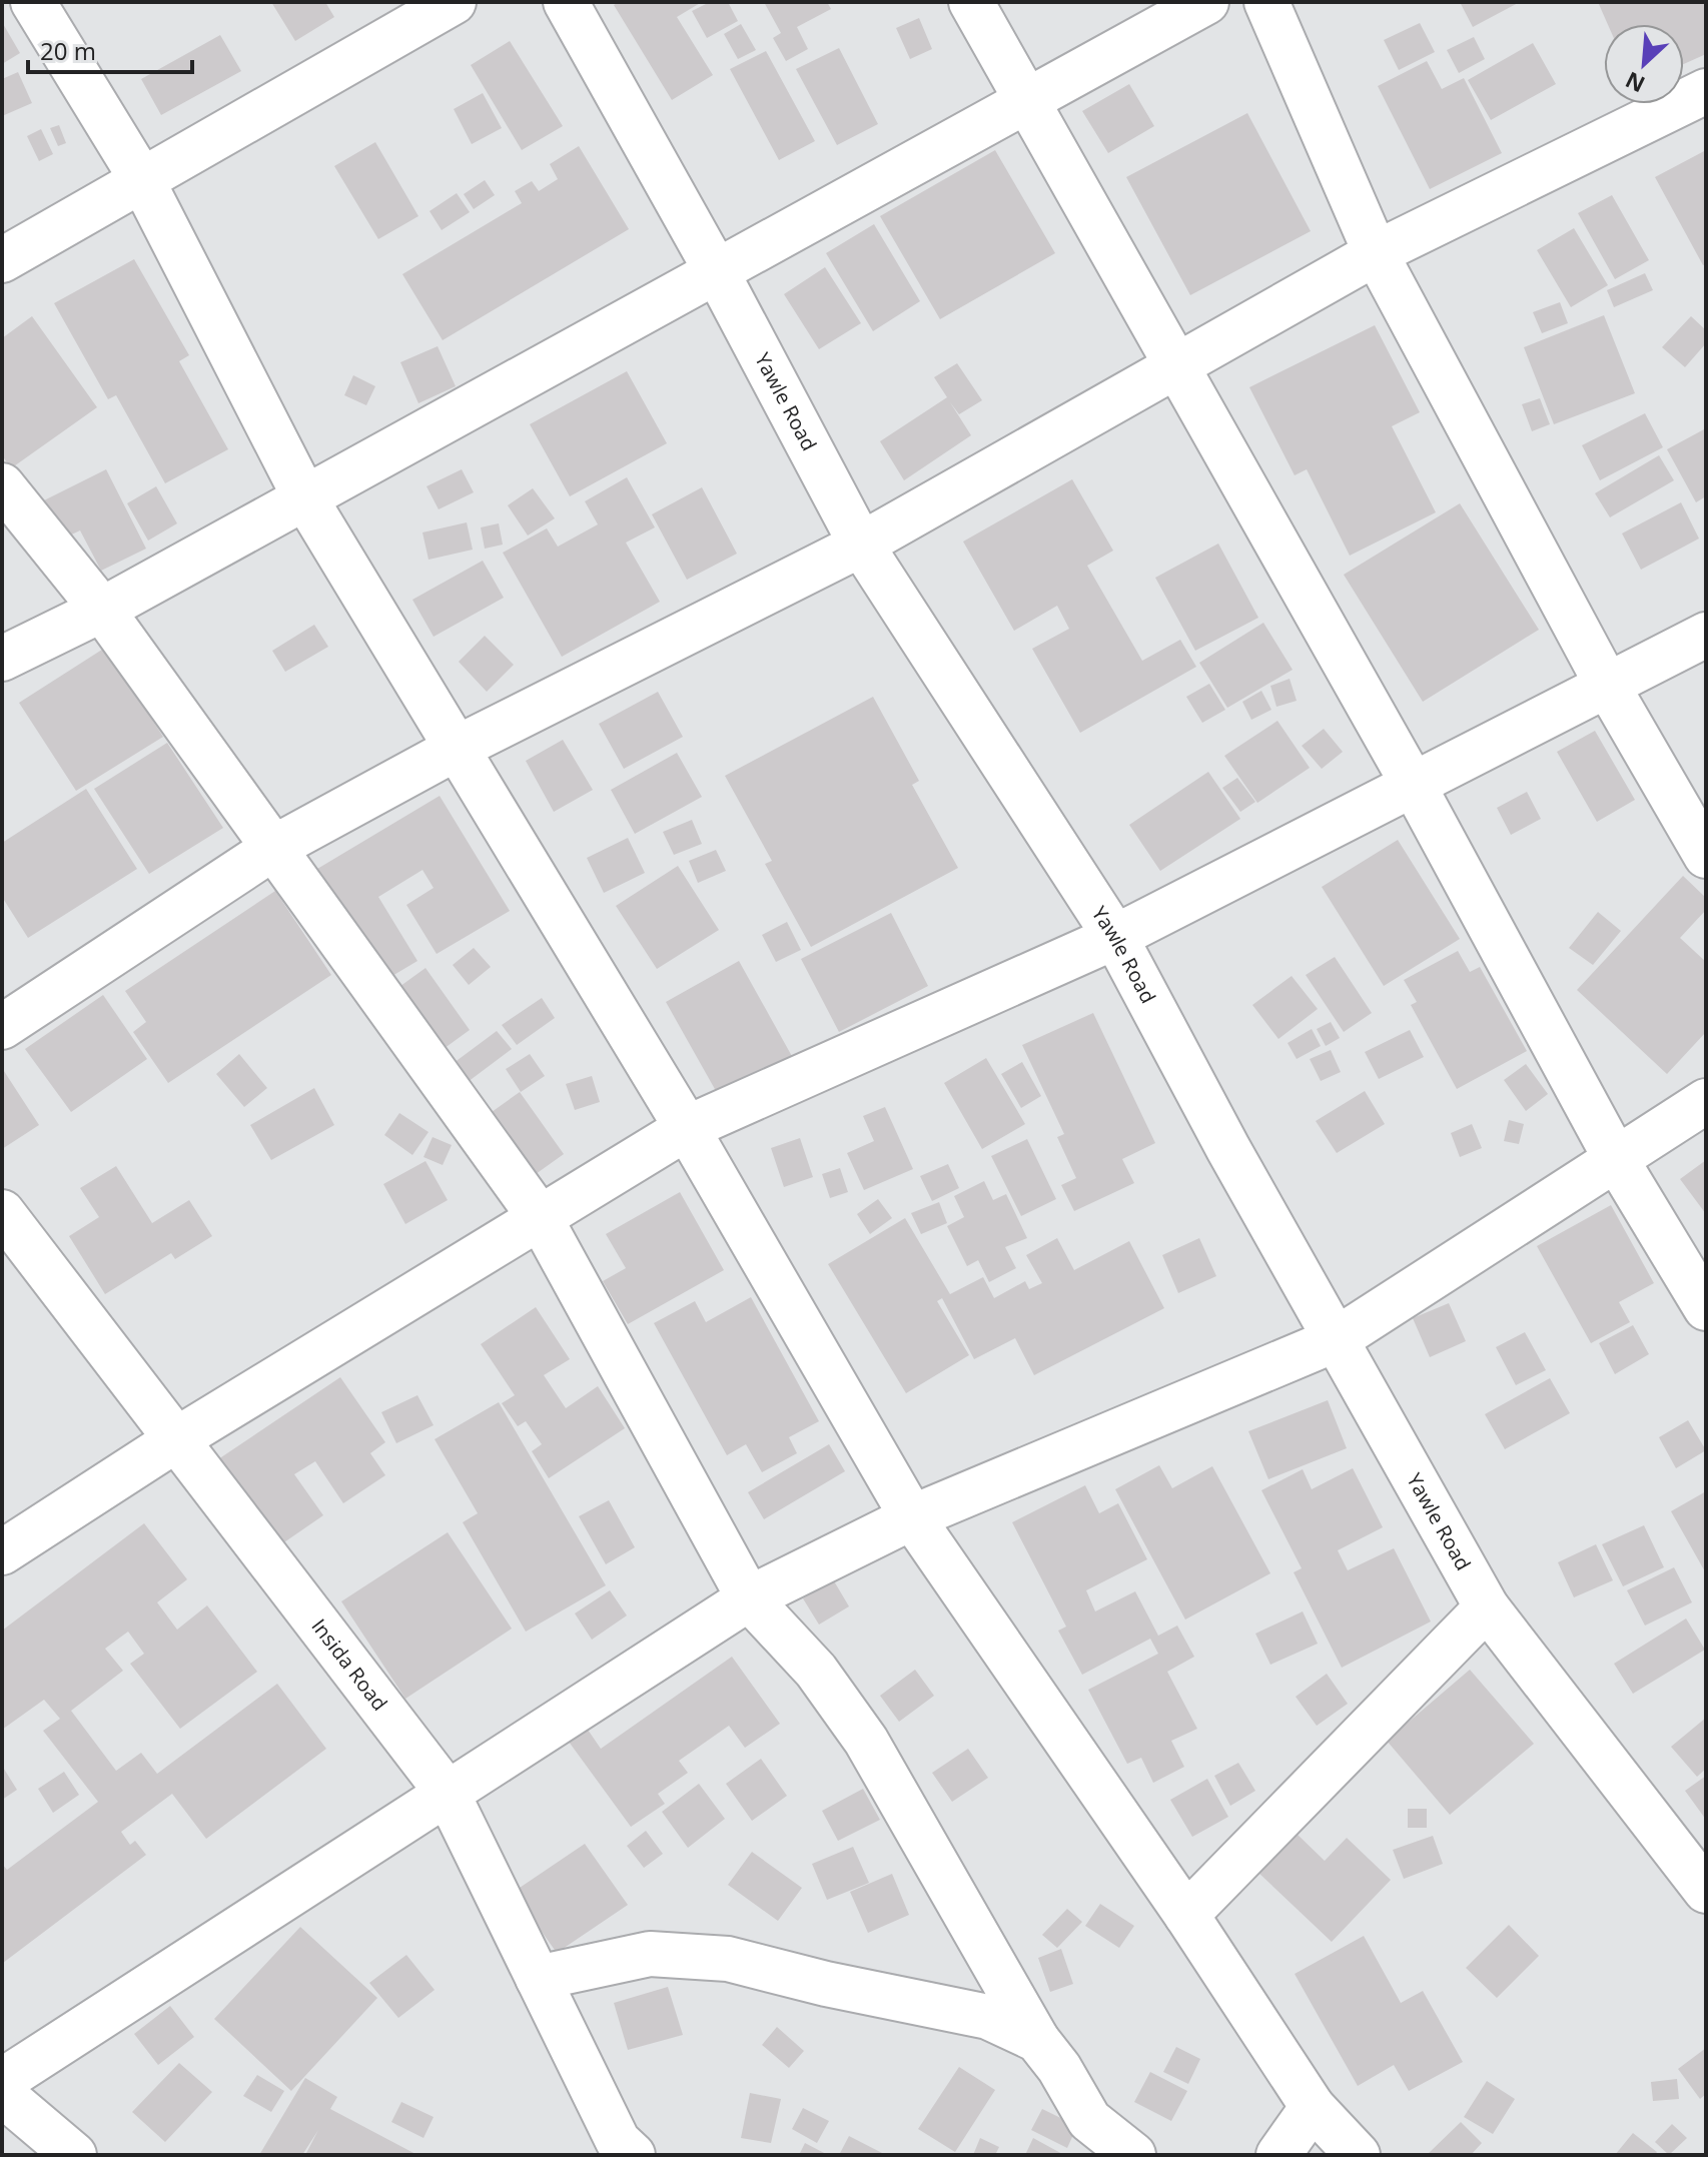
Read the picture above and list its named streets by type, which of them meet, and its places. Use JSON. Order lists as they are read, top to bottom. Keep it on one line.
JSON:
{"streets":{"street":["Yawle Road","Insida Road"]},"scale_bar":"20 m","north":"bottom left"}
